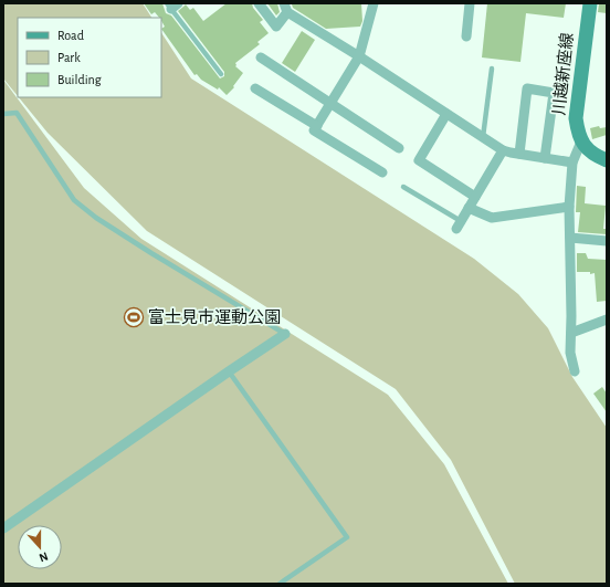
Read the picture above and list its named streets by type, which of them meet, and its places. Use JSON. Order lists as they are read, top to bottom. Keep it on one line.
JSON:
{"streets":{"main road":["川越新座線"]},"places":{"sports":["富士見市運動公園"]},"legend":["Road","Park","Building"],"north":"bottom"}
